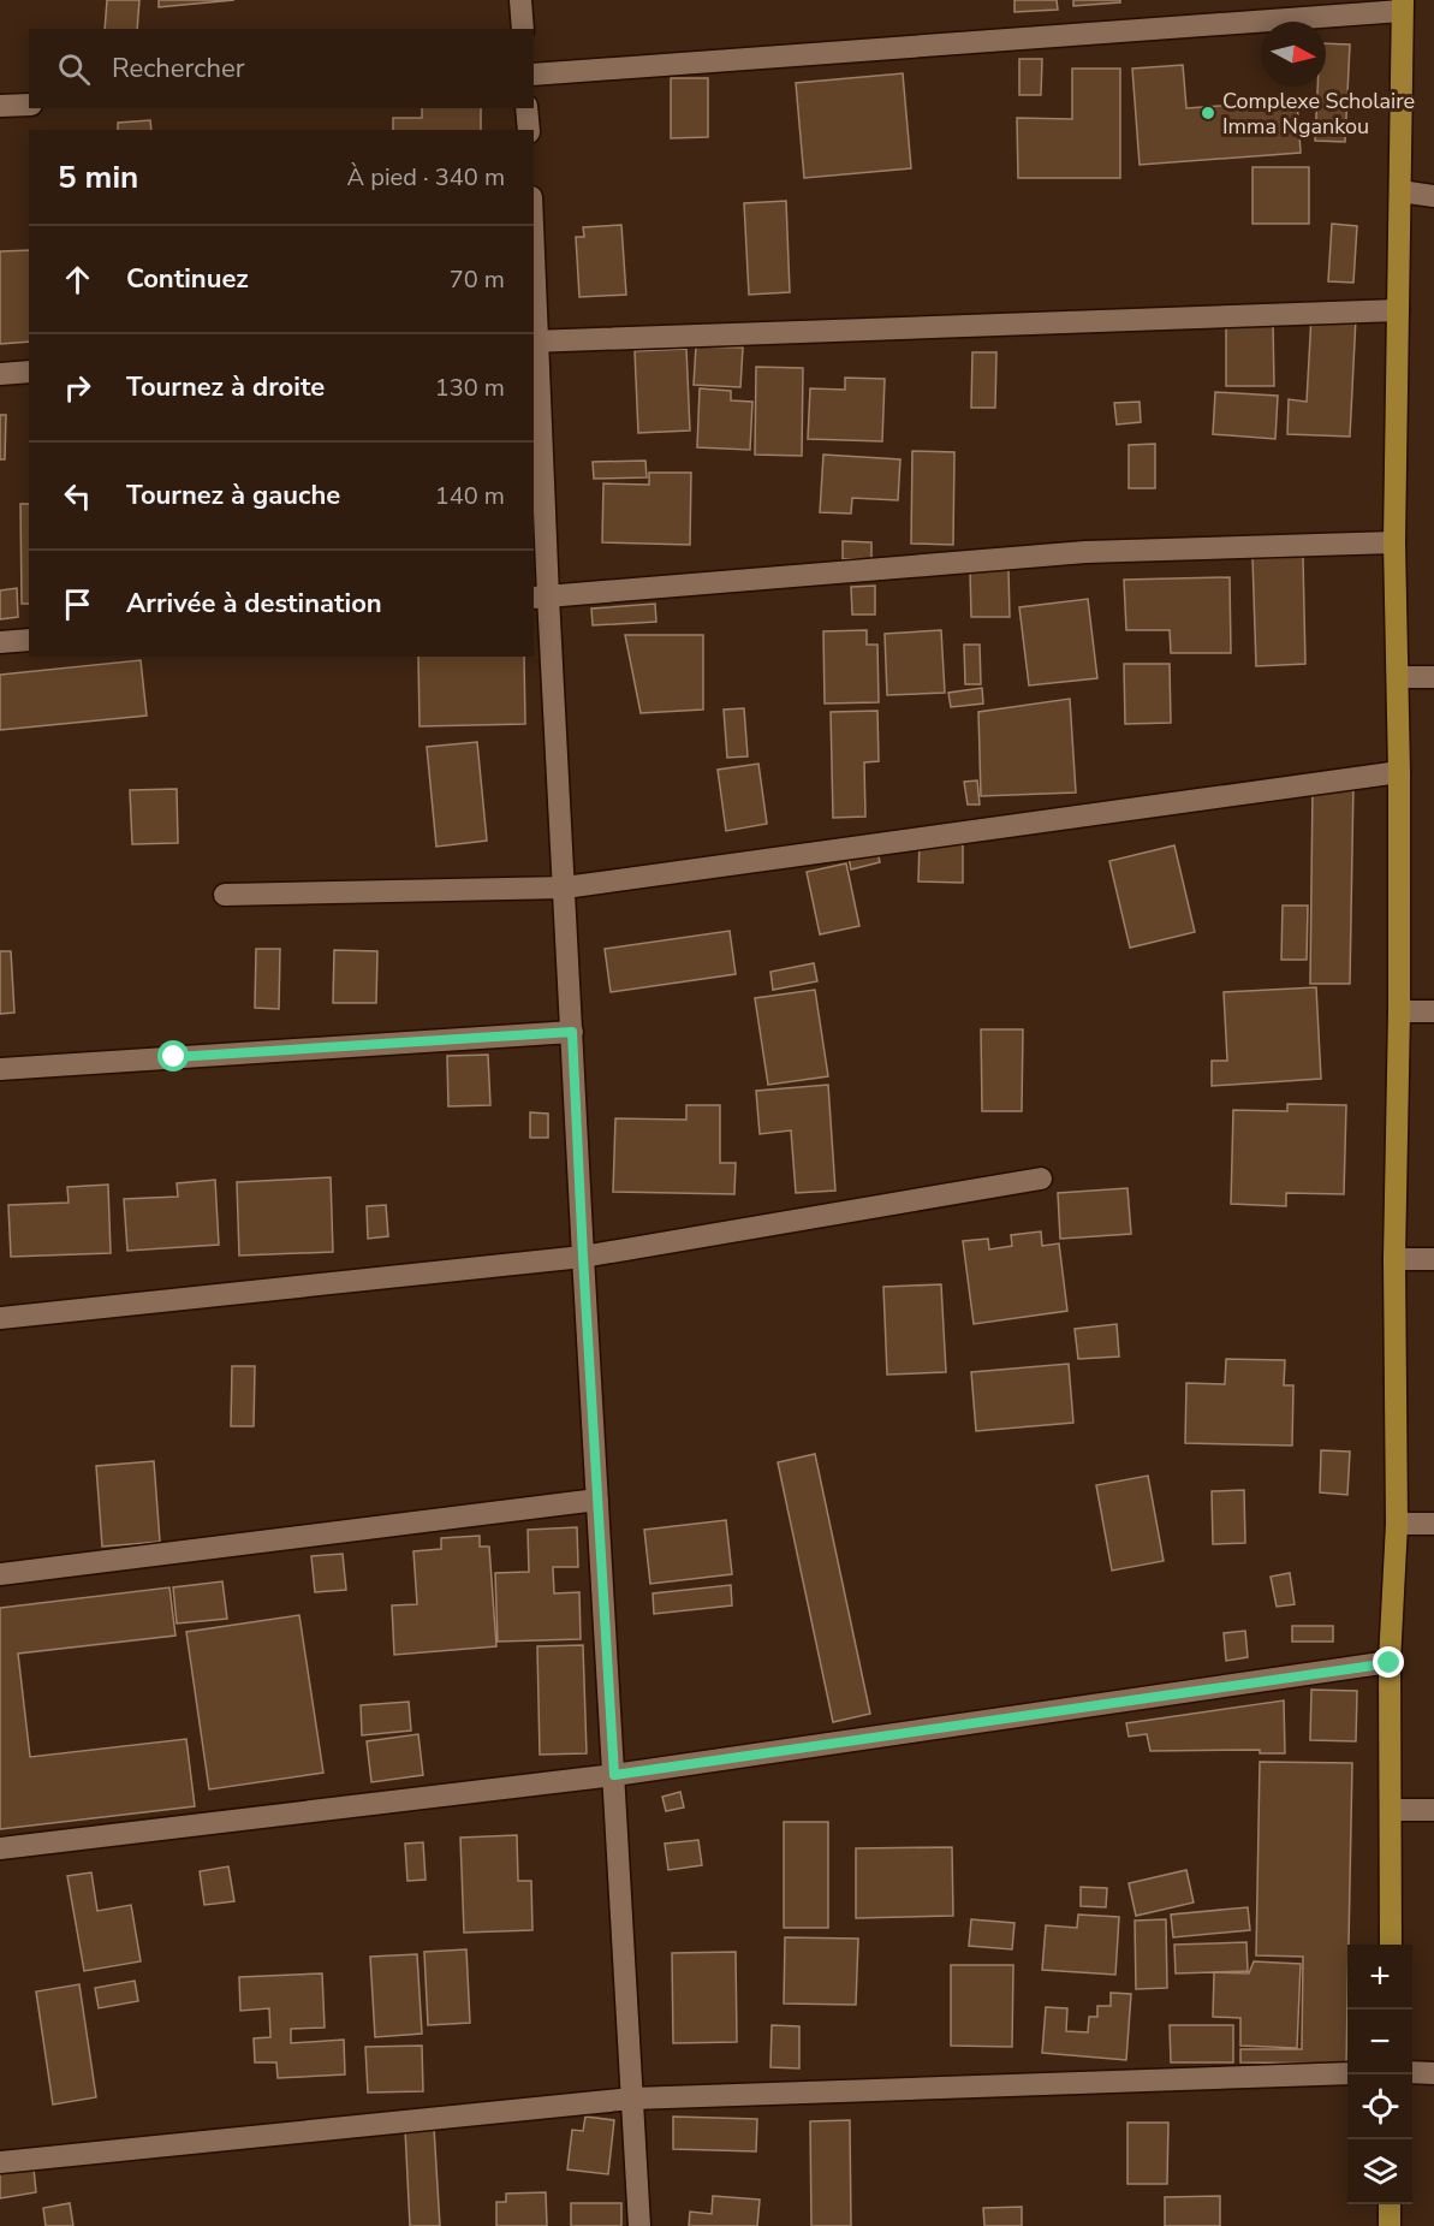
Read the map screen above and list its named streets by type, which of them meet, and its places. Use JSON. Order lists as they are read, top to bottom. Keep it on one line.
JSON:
{"places":["Complexe Scholaire Imma Ngankou"],"north":"right","page":{"search":"Rechercher","heading":["5 min","À pied · 340 m"],"list":[["Continuez","70 m"],["Tournez à droite","130 m"],["Tournez à gauche","140 m"],"Arrivée à destination"],"map_buttons":["+","−"]}}
